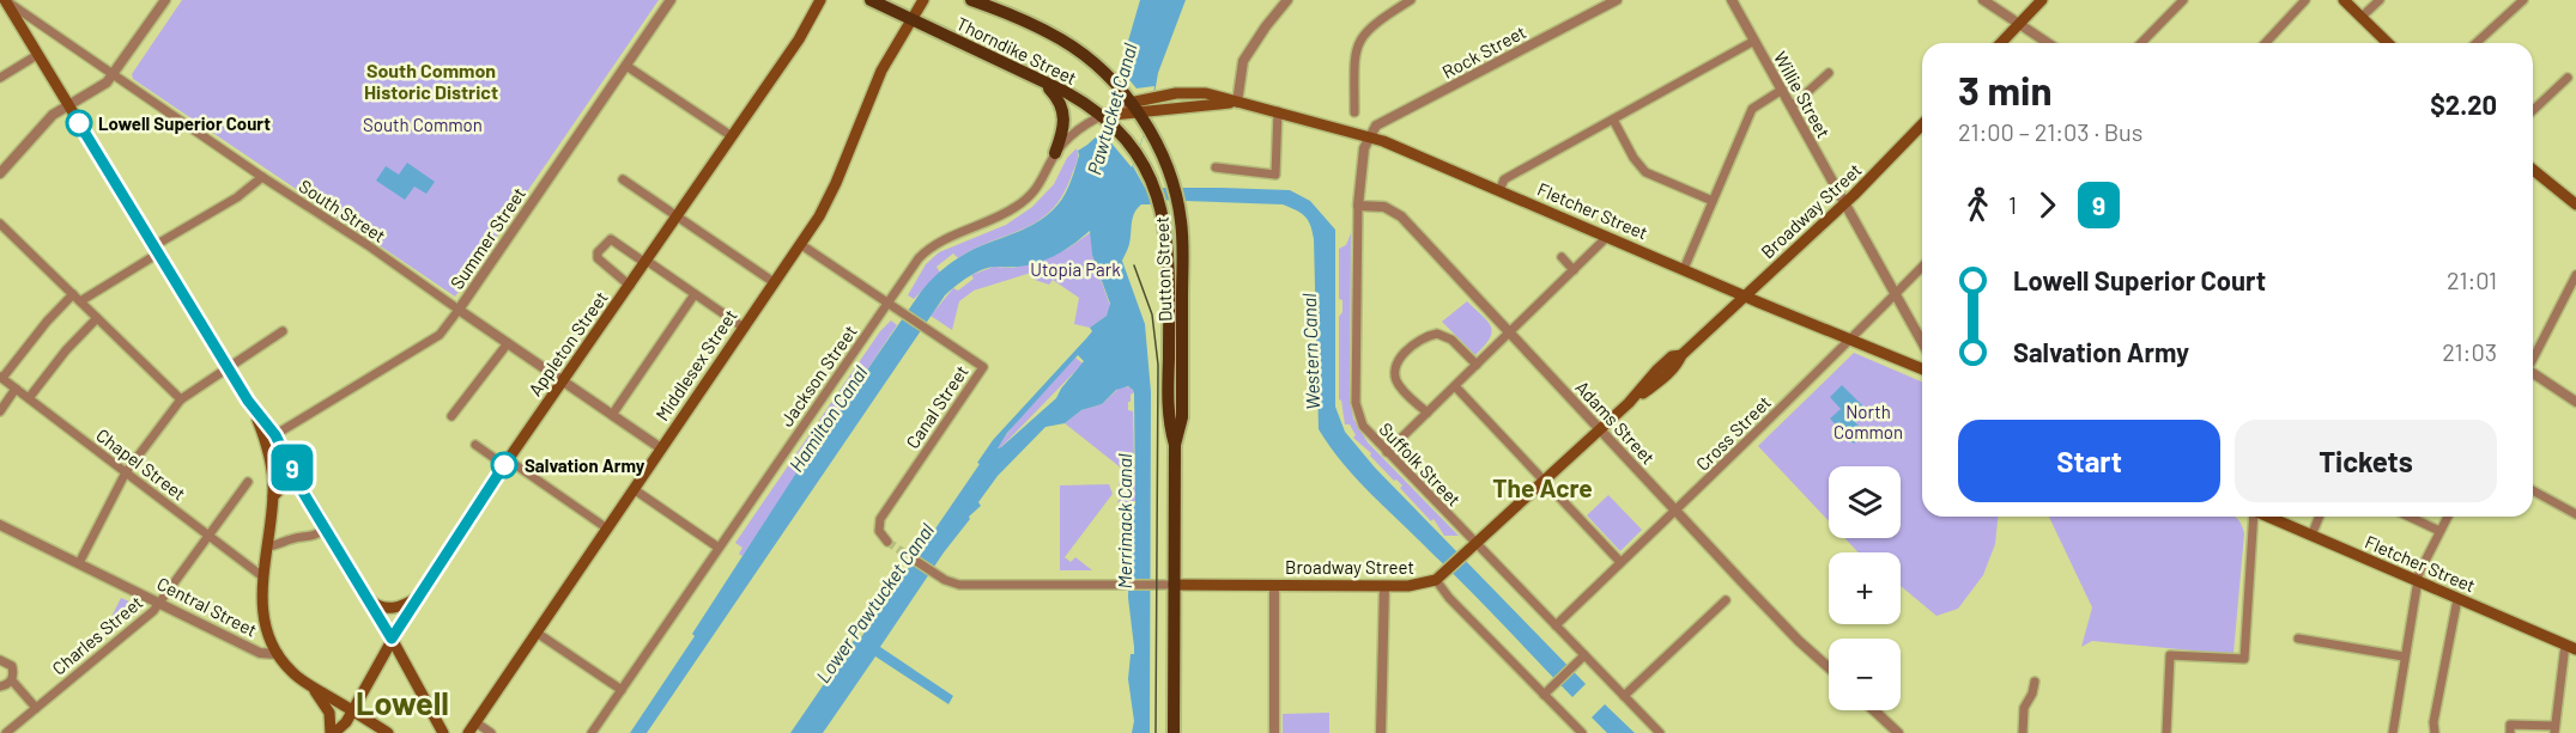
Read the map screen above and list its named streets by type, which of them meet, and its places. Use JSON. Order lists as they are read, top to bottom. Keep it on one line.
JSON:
{"streets":{"main road":["Thorndike Street","Fletcher Street","Broadway Street","Dutton Street","Appleton Street","Middlesex Street"],"street":["Rock Street","Willie Street","South Street","Summer Street","Jackson Street","Canal Street","Adams Street","Cross Street","Chapel Street","Suffolk Street","Central Street","Charles Street"]},"crossings":[["Thorndike Street","Fletcher Street"],["Thorndike Street","Dutton Street"],["Thorndike Street","Middlesex Street"],["Thorndike Street","Jackson Street"],["Rock Street","Fletcher Street"],["Rock Street","Suffolk Street"],["Willie Street","Broadway Street"],["Willie Street","Cross Street"],["South Street","Summer Street"],["South Street","Appleton Street"],["South Street","Middlesex Street"],["Fletcher Street","Broadway Street"],["Fletcher Street","Dutton Street"],["Fletcher Street","Jackson Street"],["Fletcher Street","Cross Street"],["Fletcher Street","Suffolk Street"],["Broadway Street","Dutton Street"],["Broadway Street","Adams Street"],["Broadway Street","Suffolk Street"],["Dutton Street","Jackson Street"],["Middlesex Street","Canal Street"],["Jackson Street","Canal Street"],["Adams Street","Cross Street"],["Adams Street","Suffolk Street"],["Cross Street","Suffolk Street"],["Chapel Street","Charles Street"],["Central Street","Charles Street"]],"districts":["South Common Historic District","The Acre","Lowell"],"water":["Pawtucket Canal","Western Canal","Hamilton Canal","Merrimack Canal","Lower Pawtucket Canal"],"parks":["South Common","Utopia Park","North Common"],"places":["Lowell Superior Court","Salvation Army"],"lines":["bus line 9"],"page":{"on_map":"9","heading":["3 min","21:00 – 21:03 · Bus","$2.20"],"legs":["1","9"],"list":[{"name":"Lowell Superior Court","value":"21:01"},{"name":"Salvation Army","value":"21:03"}],"buttons":["Start","Tickets"],"map_buttons":["+","−"]}}
